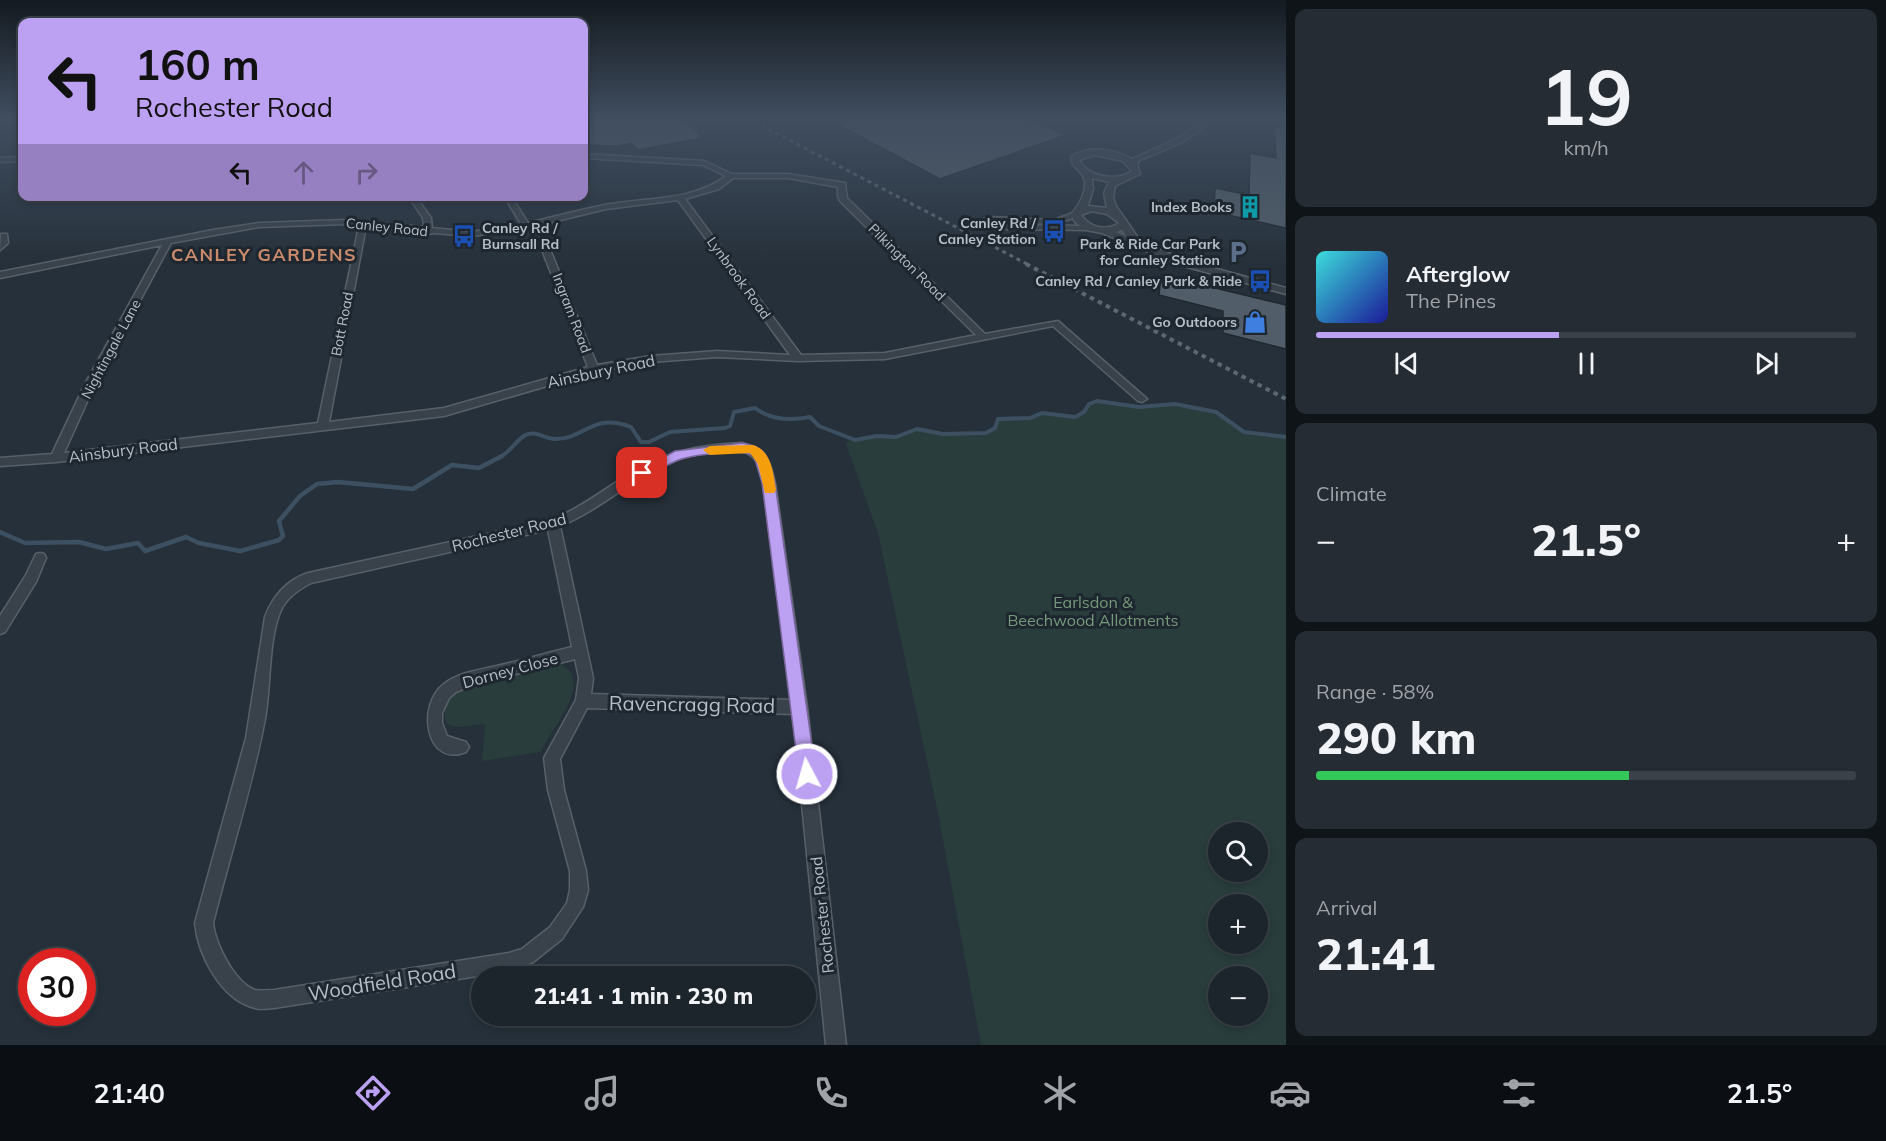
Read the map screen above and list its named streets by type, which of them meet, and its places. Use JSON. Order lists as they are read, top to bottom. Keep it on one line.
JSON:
{"streets":{"street":["Canley Road","Pilkington Road","Lynbrook Road","Ingram Road","Bott Road","Nightingale Lane","Ainsbury Road","Rochester Road","Dorney Close","Ravencragg Road","Woodfield Road"]},"crossings":[["Canley Road","Pilkington Road"],["Canley Road","Lynbrook Road"],["Canley Road","Ingram Road"],["Canley Road","Bott Road"],["Canley Road","Nightingale Lane"],["Pilkington Road","Ainsbury Road"],["Lynbrook Road","Ainsbury Road"],["Ingram Road","Ainsbury Road"],["Bott Road","Ainsbury Road"],["Nightingale Lane","Ainsbury Road"],["Rochester Road","Ravencragg Road"],["Rochester Road","Woodfield Road"],["Dorney Close","Woodfield Road"],["Ravencragg Road","Woodfield Road"]],"districts":["CANLEY GARDENS"],"parks":["Earlsdon & Beechwood Allotments"],"places":{"building":["Index Books"],"bus stop":["Canley Rd / Canley Station","Canley Rd / Burnsall Rd","Canley Rd / Canley Park & Ride"],"parking":["Park & Ride Car Park for Canley Station"],"shop":["Go Outdoors"]},"page":{"tile":[["19","km/h"],"Climate",["Range · 58%","290 km"],["Arrival","21:41"]],"turn":["160 m","Rochester Road"],"song":["Afterglow","The Pines"],"heat":["−","21.5°","+"],"map_buttons":["+","−"],"limit":"30","trip":"21:41 · 1 min · 230 m","tabs":["21:40","21.5°"]}}
